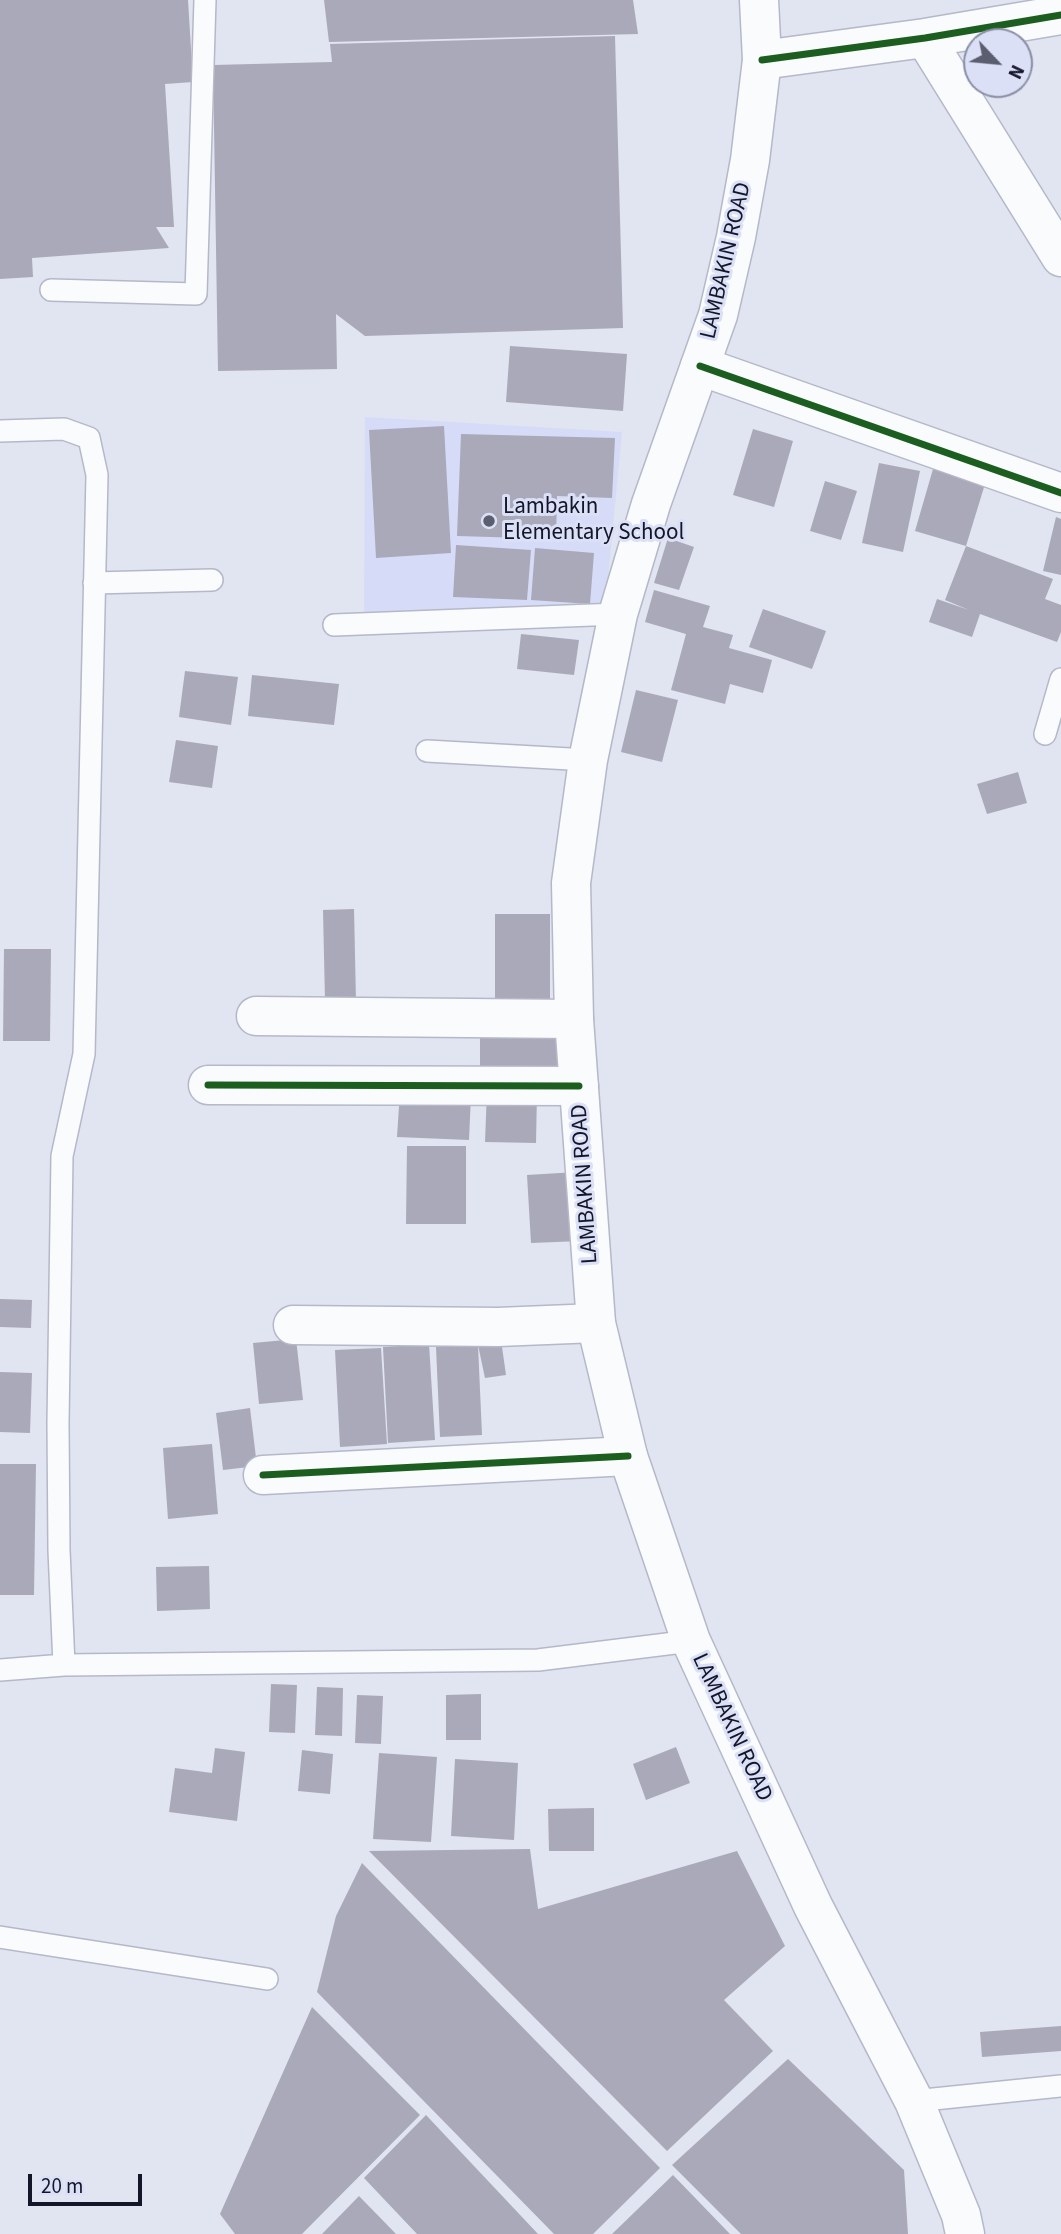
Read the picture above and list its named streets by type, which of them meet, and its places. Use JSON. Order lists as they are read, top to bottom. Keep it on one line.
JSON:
{"streets":{"main road":["LAMBAKIN ROAD"]},"places":["Lambakin Elementary School"],"scale_bar":"20 m","north":"bottom right"}
